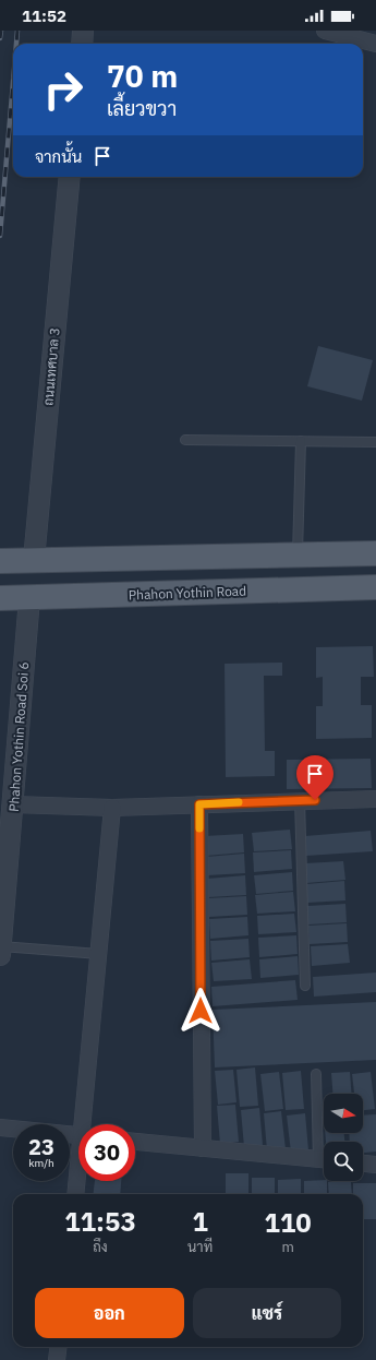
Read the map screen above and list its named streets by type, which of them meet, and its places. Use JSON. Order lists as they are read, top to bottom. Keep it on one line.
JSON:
{"streets":{"main road":["Phahon Yothin Road"],"street":["ถนนเทศบาล 3","Phahon Yothin Road Soi 6"]},"crossings":[["Phahon Yothin Road","Phahon Yothin Road Soi 6"]],"north":"right","page":{"status":"11:52","turn":["70 m","เลี้ยวขวา"],"then":"จากนั้น","speed":"23 km/h","limit":"30","eta":["11:53","ถึง","1","นาที","110","m"],"buttons":["ออก","แชร์"]}}
